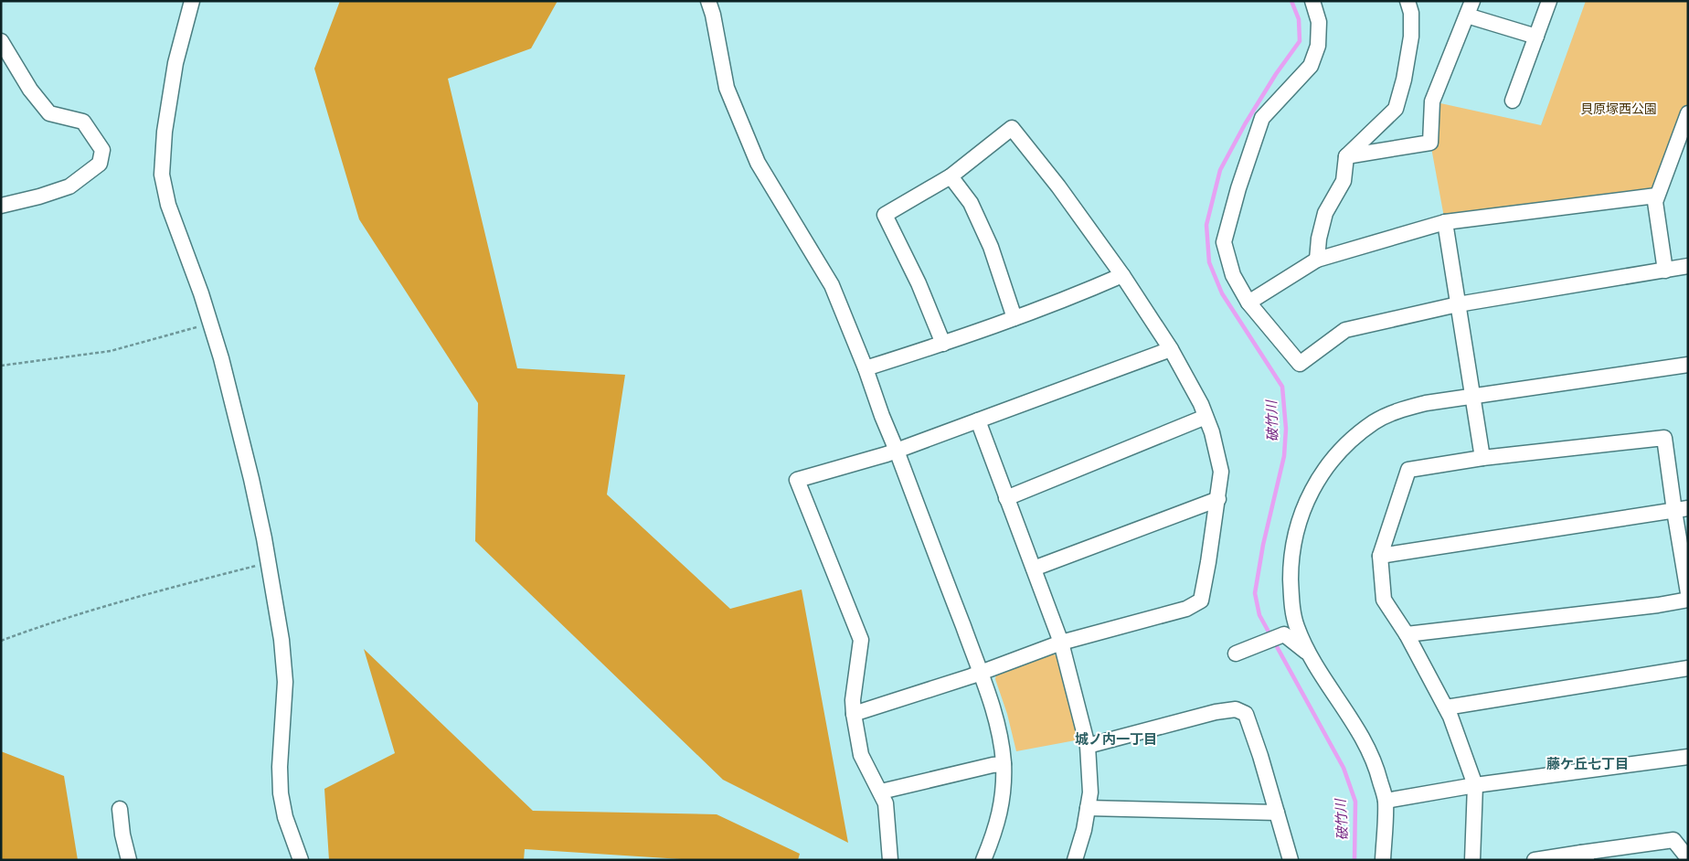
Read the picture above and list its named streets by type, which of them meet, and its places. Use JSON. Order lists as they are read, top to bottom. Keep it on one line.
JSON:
{"districts":["城ノ内一丁目","藤ケ丘七丁目"],"water":["破竹川"],"parks":["貝原塚西公園"]}
